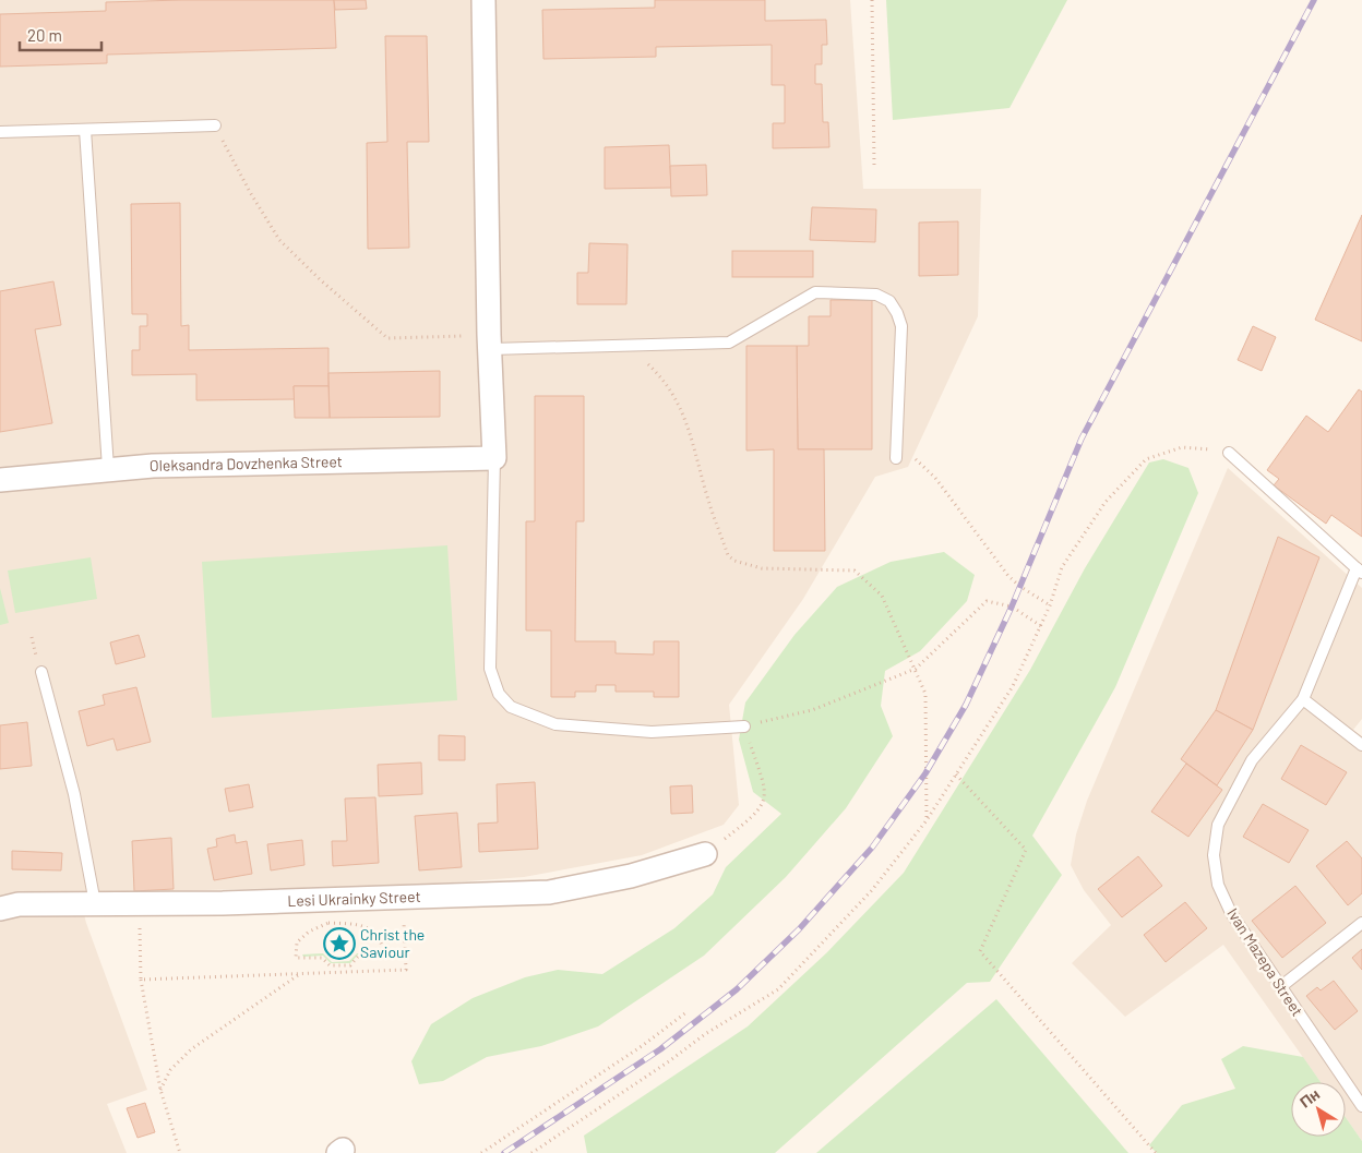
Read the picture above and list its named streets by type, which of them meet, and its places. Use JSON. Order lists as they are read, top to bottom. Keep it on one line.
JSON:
{"streets":{"street":["Oleksandra Dovzhenka Street","Lesi Ukrainky Street"],"lane":["Ivan Mazepa Street"]},"places":{"place":["Christ the Saviour"]},"scale_bar":"20 m","north":"top left"}
